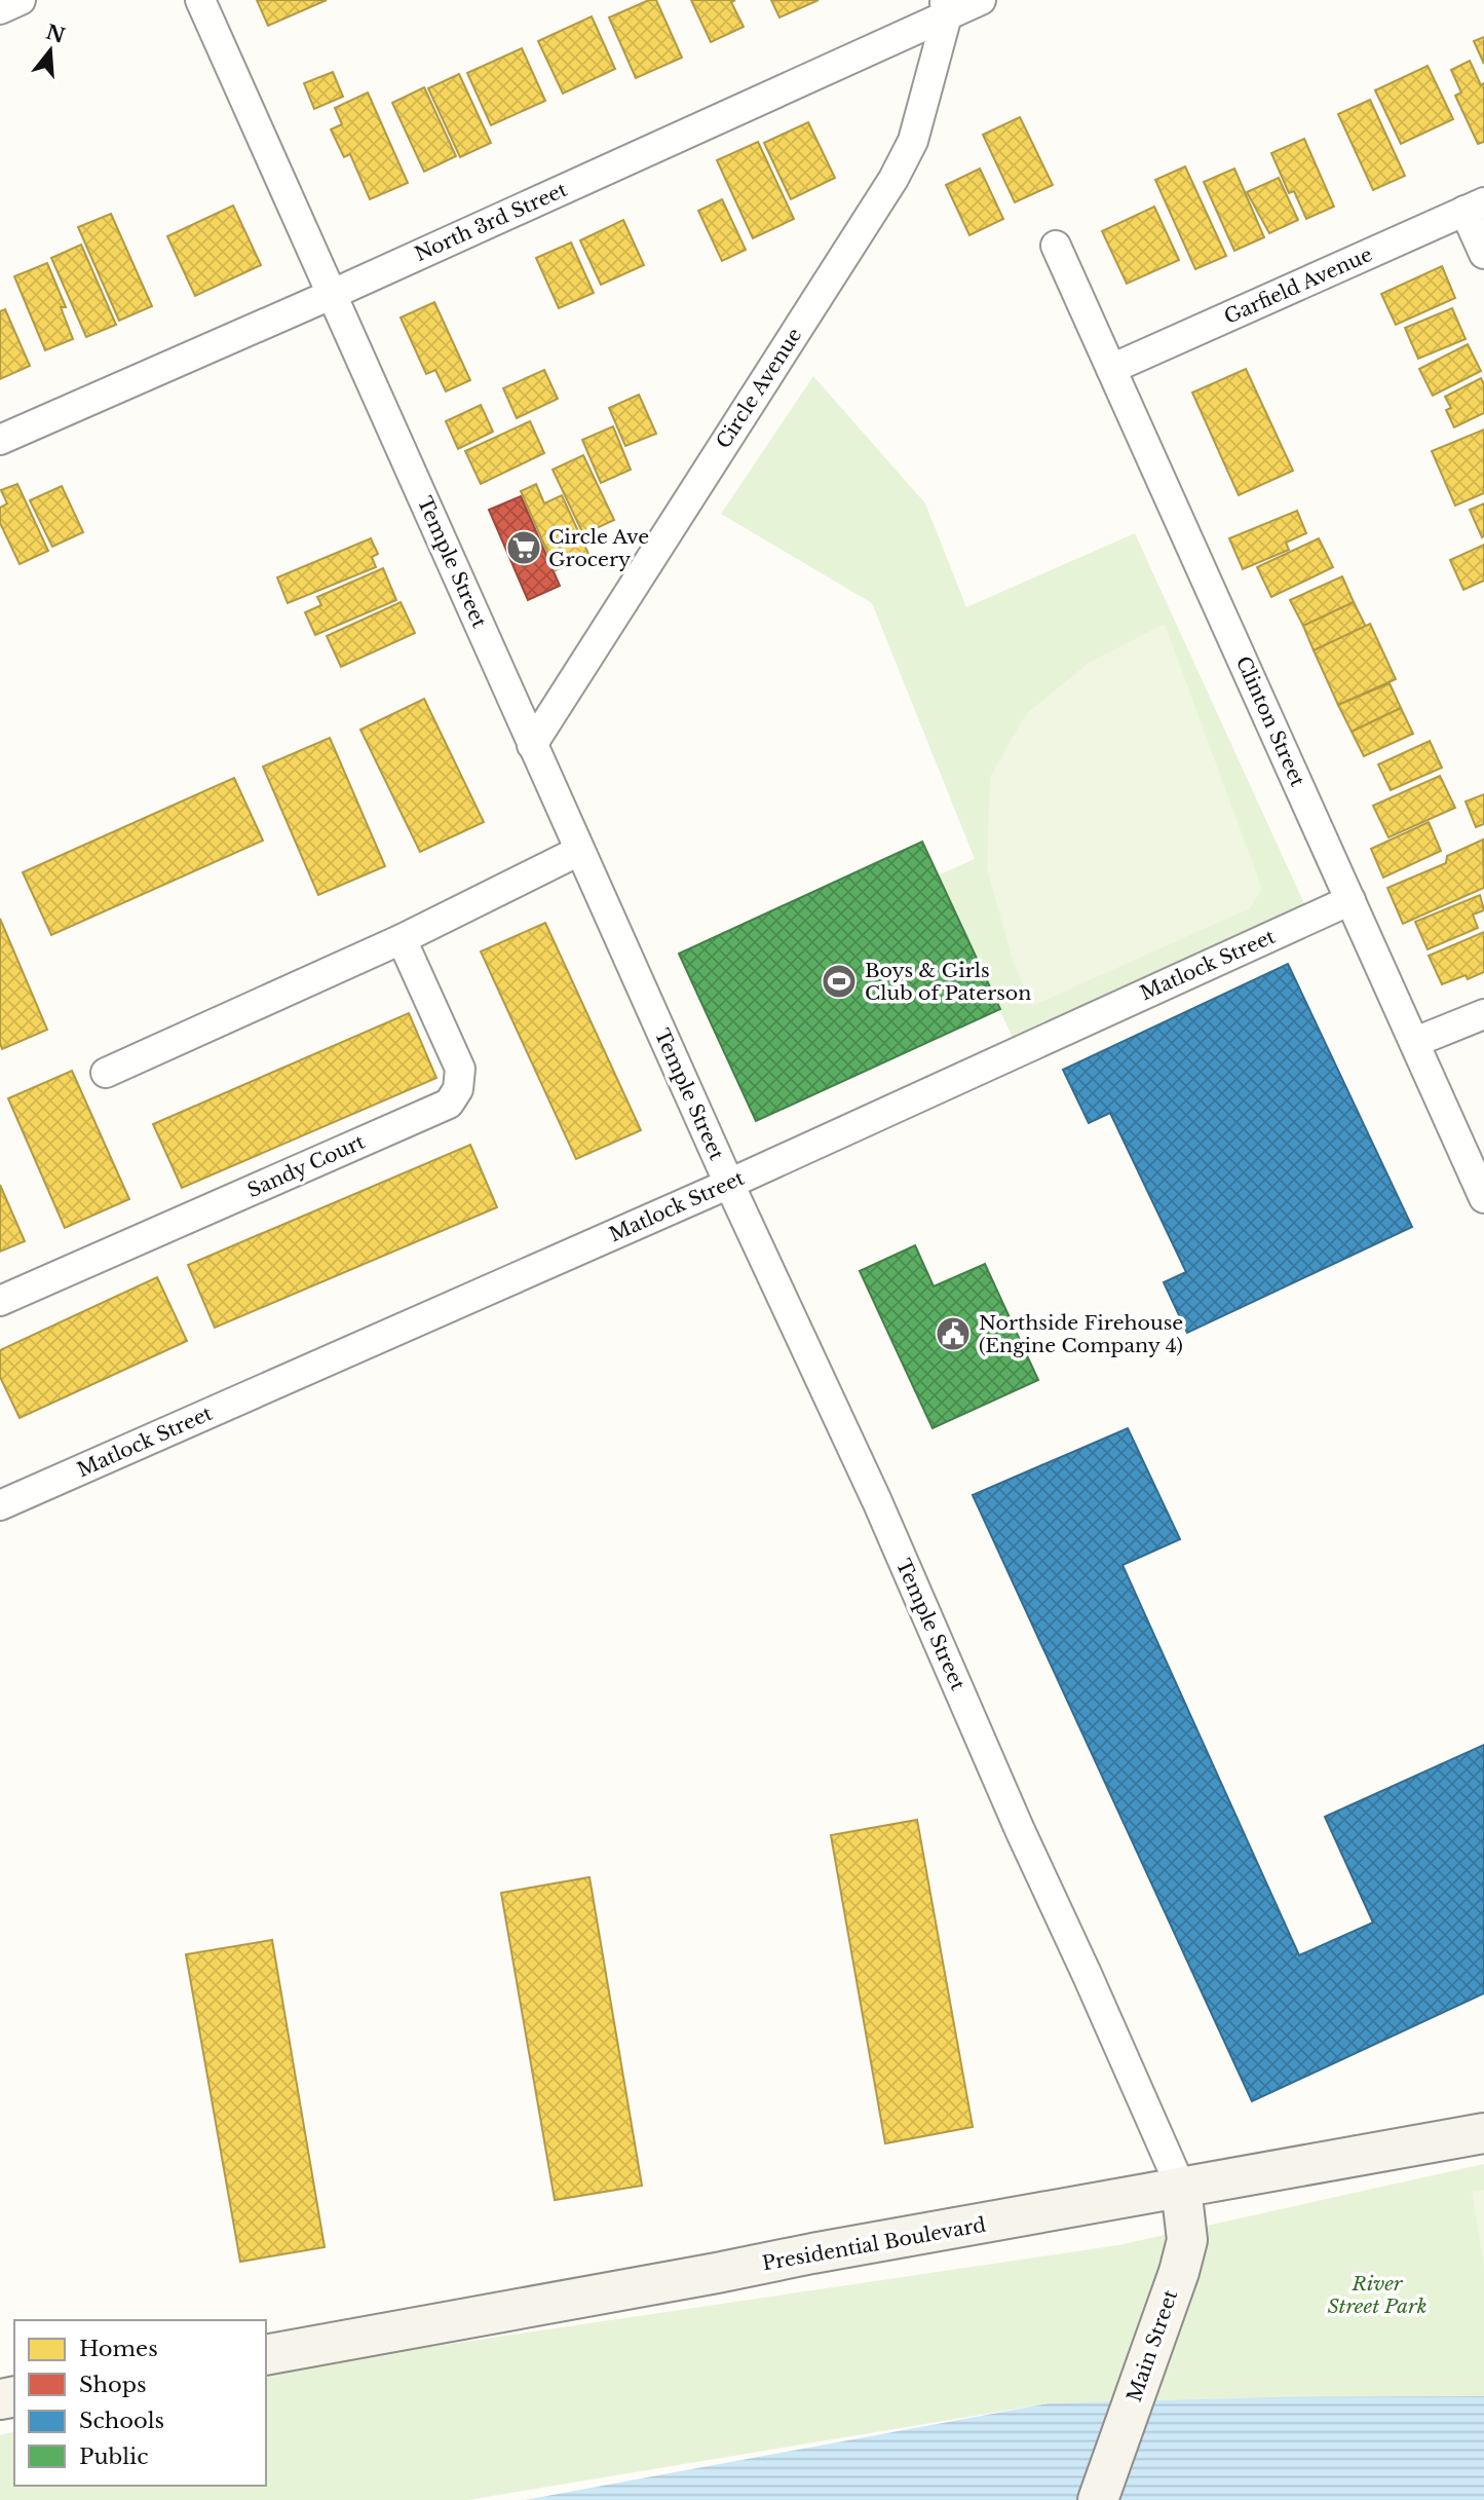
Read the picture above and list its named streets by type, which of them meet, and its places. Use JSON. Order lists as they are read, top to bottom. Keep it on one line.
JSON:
{"streets":{"street":["North 3rd Street","Garfield Avenue","Circle Avenue","Temple Street","Clinton Street","Matlock Street","Sandy Court","Presidential Boulevard","Main Street"]},"crossings":[["North 3rd Street","Circle Avenue"],["North 3rd Street","Temple Street"],["Garfield Avenue","Clinton Street"],["Circle Avenue","Temple Street"],["Temple Street","Matlock Street"],["Temple Street","Presidential Boulevard"],["Temple Street","Main Street"],["Clinton Street","Matlock Street"],["Presidential Boulevard","Main Street"]],"parks":["River Street Park"],"places":{"supermarket":["Circle Ave Grocery"],"sports":["Boys & Girls Club of Paterson"],"public building":["Northside Firehouse (Engine Company 4)"]},"legend":["Homes","Shops","Schools","Public"],"north":"top"}
